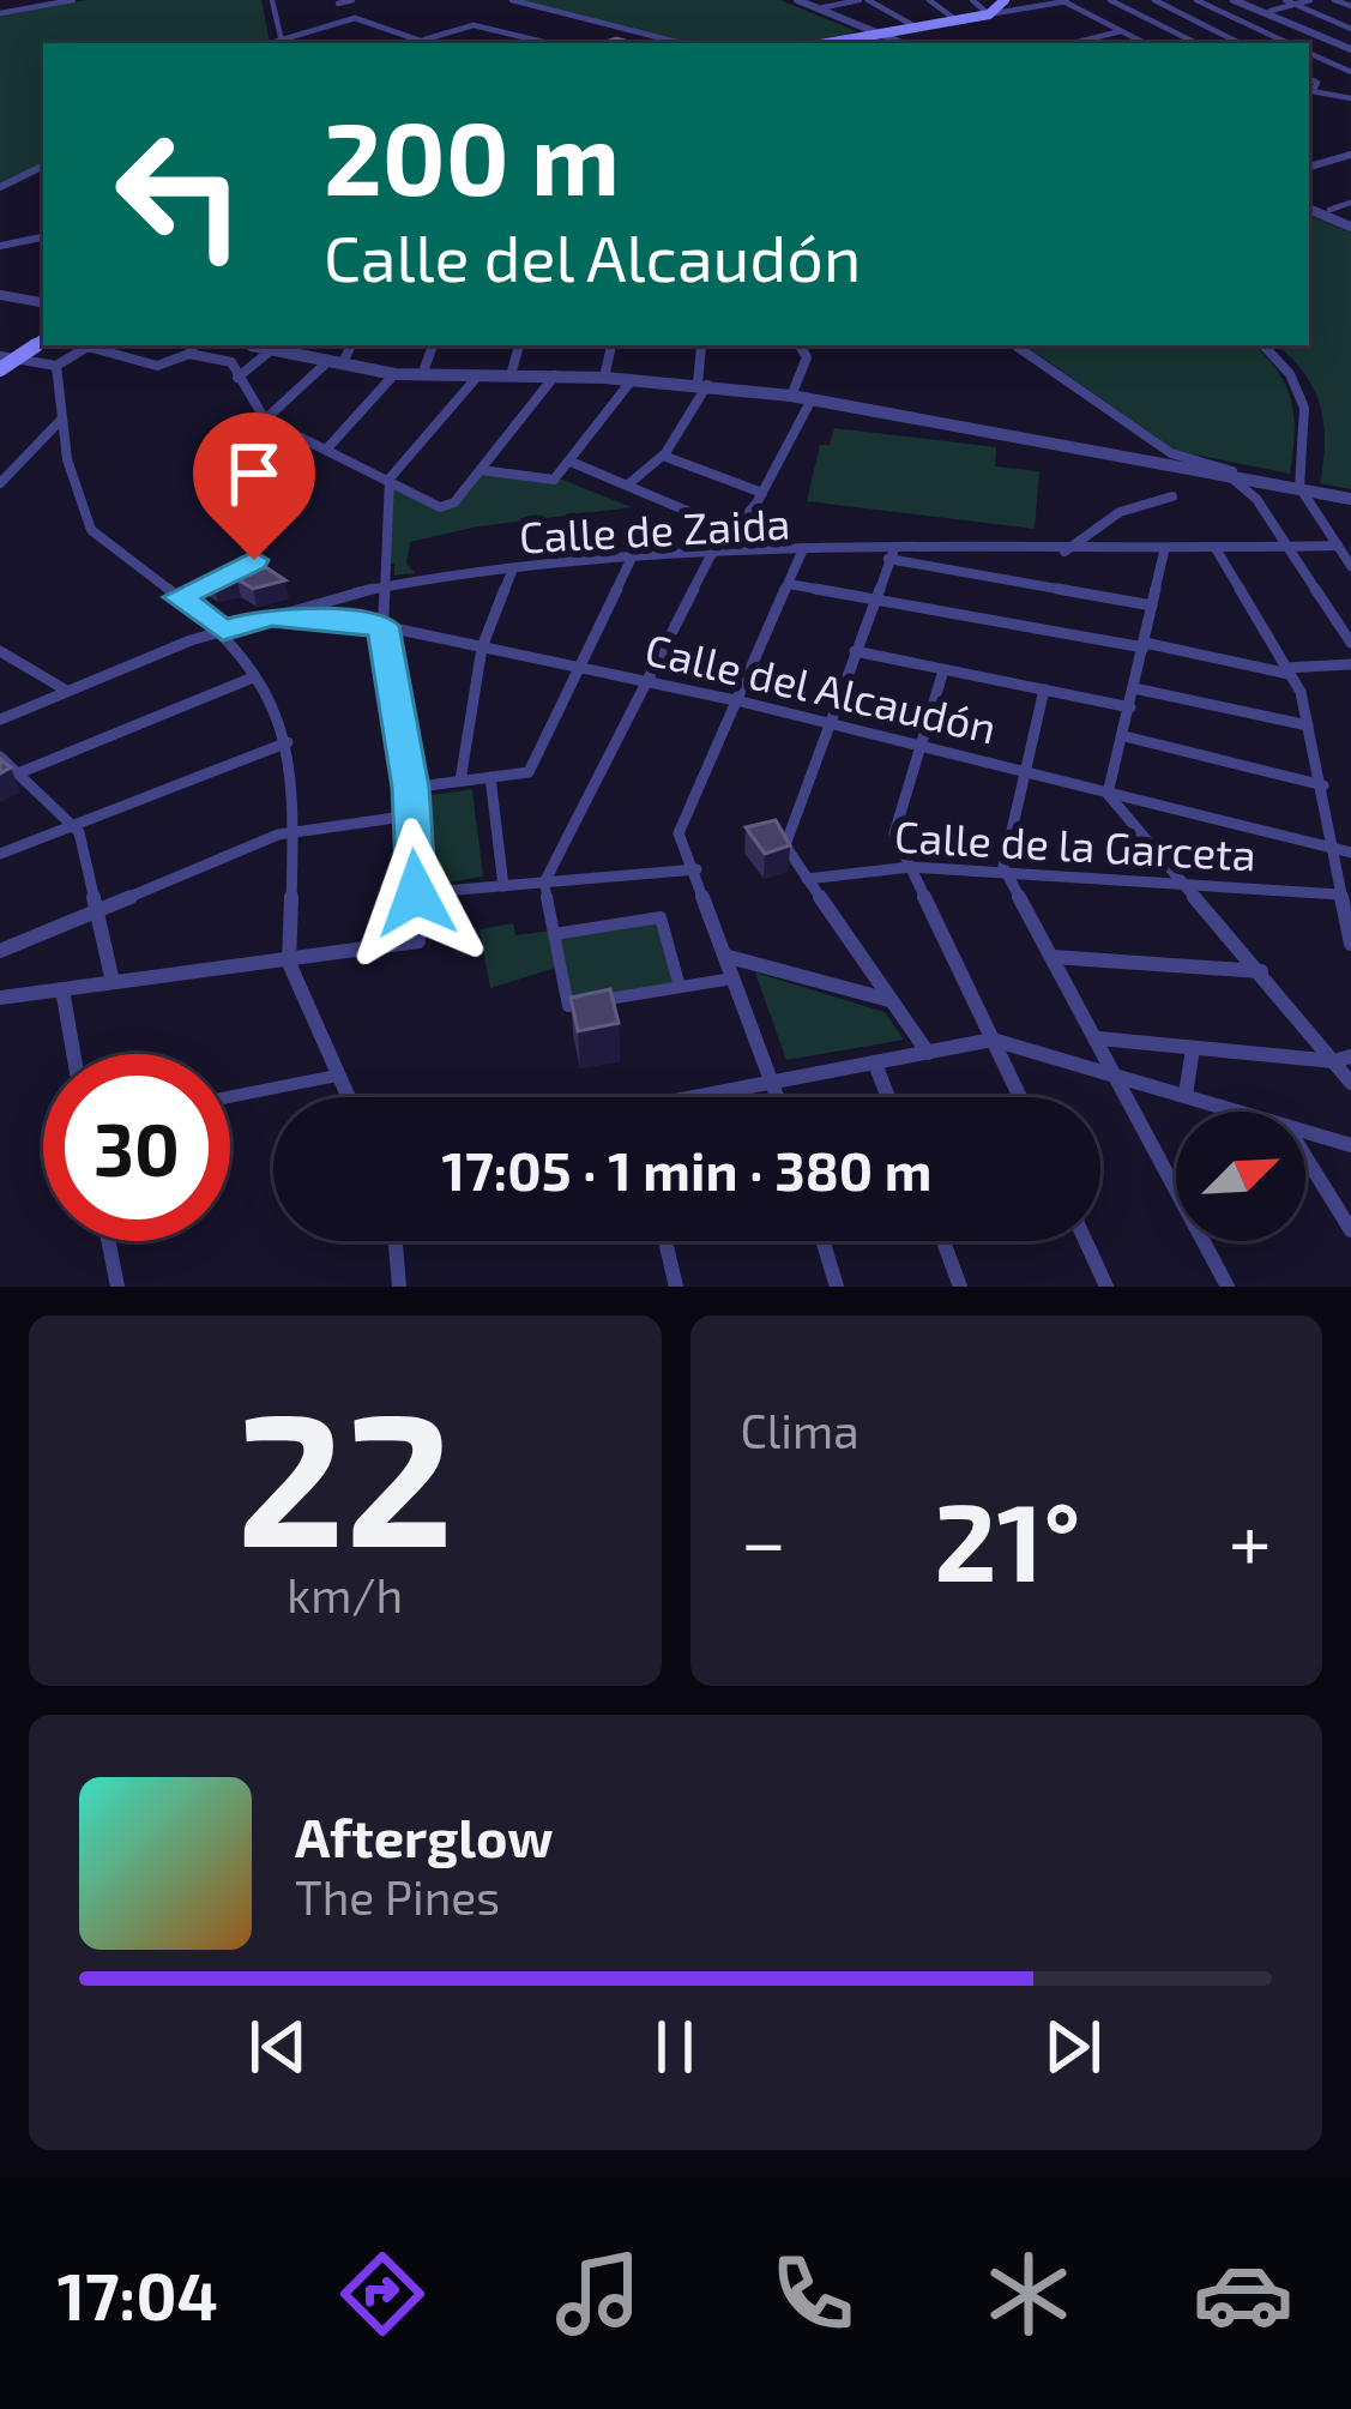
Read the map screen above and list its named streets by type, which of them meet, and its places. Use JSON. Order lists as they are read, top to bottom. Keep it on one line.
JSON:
{"streets":{"street":["Calle de Zaida","Calle del Alcaudón","Calle de la Garceta"]},"crossings":[["Calle de Zaida","Calle del Alcaudón"]],"north":"top right","page":{"turn":["200 m","Calle del Alcaudón"],"limit":"30","trip":"17:05 · 1 min · 380 m","tile":[["22","km/h"],"Clima"],"heat":["−","21°","+"],"song":["Afterglow","The Pines"],"tabs":"17:04"}}
